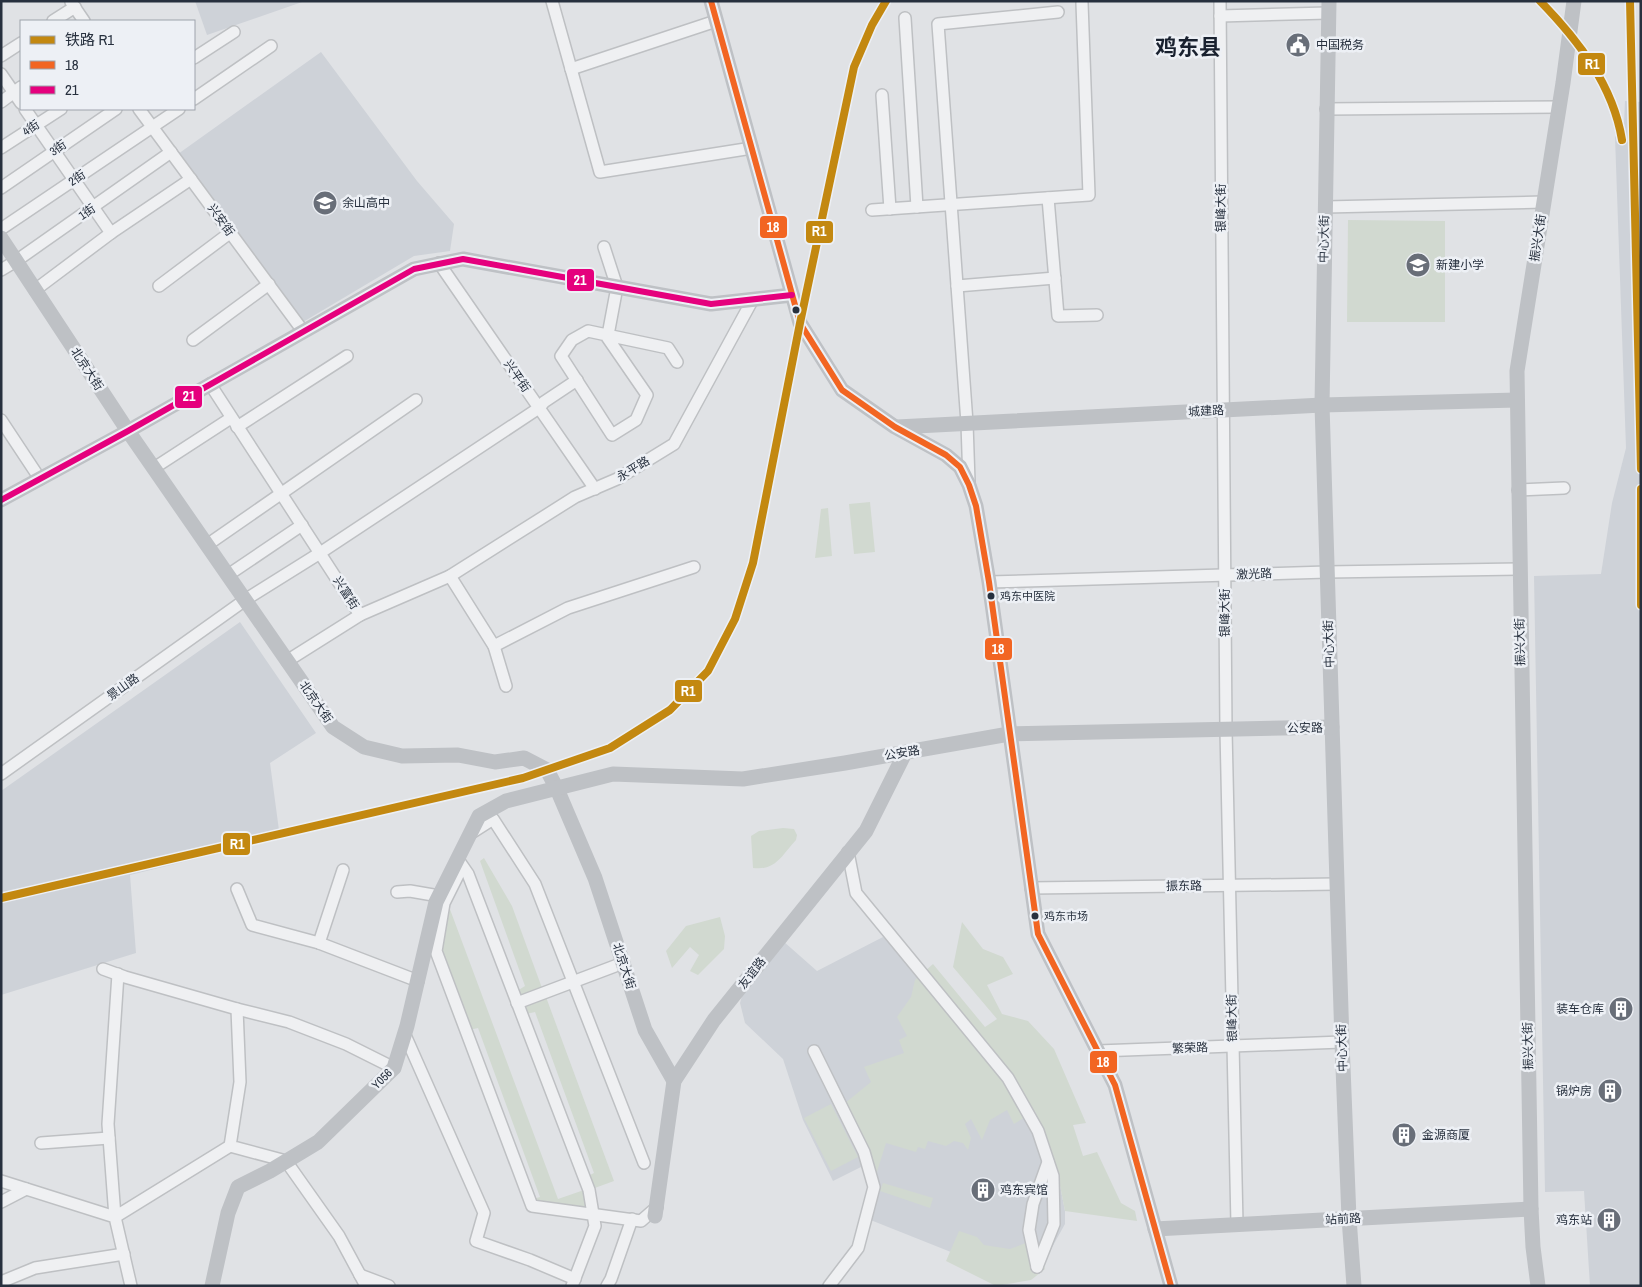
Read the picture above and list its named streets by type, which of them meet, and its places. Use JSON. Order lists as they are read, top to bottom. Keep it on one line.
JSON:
{"streets":{"street":["4街","3街","2街","银峰大街","1街","兴安街","振兴大街","中心大街","北京大街","兴平街","城建路","永平路","激光路","兴富街","景山路","公安路","振东路","友谊路","繁荣路","Y056","站前路"]},"crossings":[["2街","兴安街"],["银峰大街","城建路"],["银峰大街","激光路"],["银峰大街","公安路"],["银峰大街","振东路"],["银峰大街","繁荣路"],["银峰大街","站前路"],["1街","兴安街"],["1街","北京大街"],["振兴大街","城建路"],["振兴大街","激光路"],["振兴大街","站前路"],["中心大街","城建路"],["中心大街","激光路"],["中心大街","公安路"],["中心大街","振东路"],["中心大街","繁荣路"],["中心大街","站前路"],["北京大街","景山路"],["北京大街","公安路"],["北京大街","友谊路"],["兴平街","永平路"],["兴平街","景山路"],["永平路","兴富街"],["兴富街","景山路"],["公安路","友谊路"],["公安路","Y056"]],"districts":["鸡东县"],"places":{"public building":["中国税务"],"school or university":["余山高中","新建小学"],"other":["鸡东中医院","鸡东市场"],"building":["装车仓库","锅炉房","金源商厦","鸡东宾馆","鸡东站"]},"lines":["rail line R1","transit line 18","transit line 21"],"legend":["铁路 R1","18","21"]}
